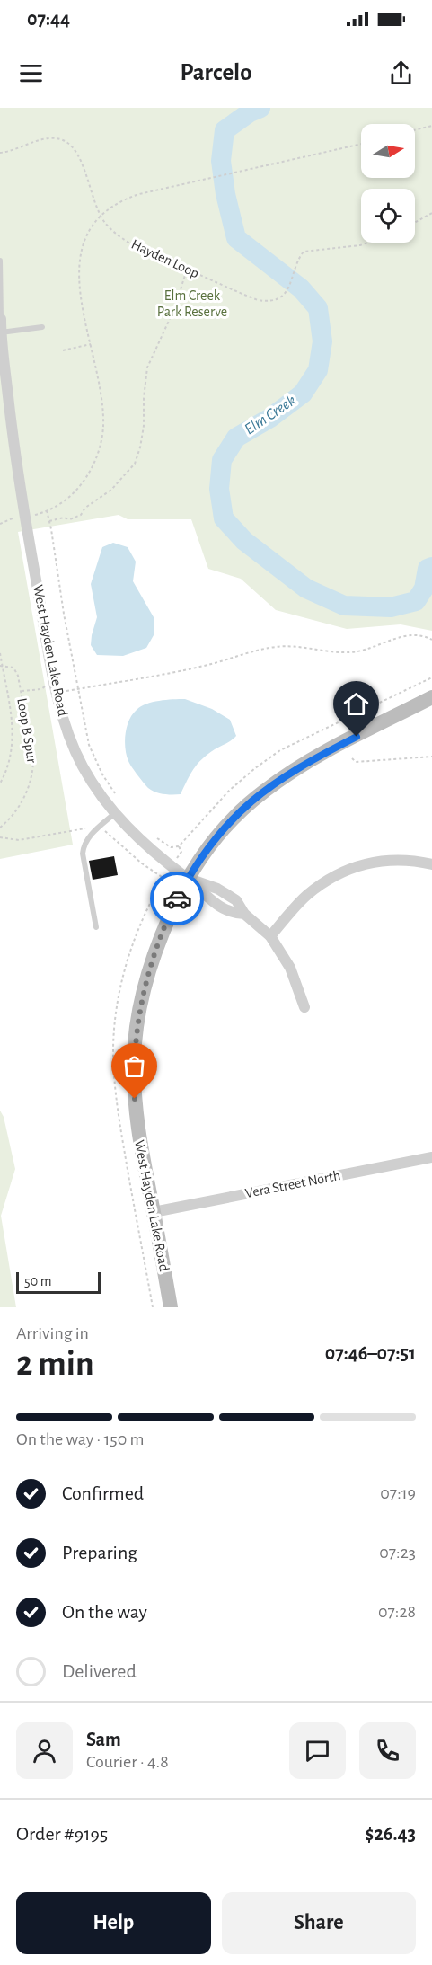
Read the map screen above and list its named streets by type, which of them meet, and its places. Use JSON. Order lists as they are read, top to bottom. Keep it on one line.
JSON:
{"streets":{"main road":["West Hayden Lake Road"],"street":["Vera Street North"],"path":["Hayden Loop","Loop B Spur"]},"crossings":[["West Hayden Lake Road","Vera Street North"]],"water":["Elm Creek"],"parks":["Elm Creek Park Reserve"],"scale_bar":"50 m","north":"right","page":{"status":"07:44","header":"Parcelo","scale":"50 m","heading":["2 min","Arriving in","07:46–07:51"],"panel":["Sam","Courier · 4.8","Order #9195","$26.43"],"bar":"On the way · 150 m","list":[["Confirmed","07:19"],["Preparing","07:23"],["On the way","07:28"],"Delivered"],"buttons":["Help","Share"]}}
